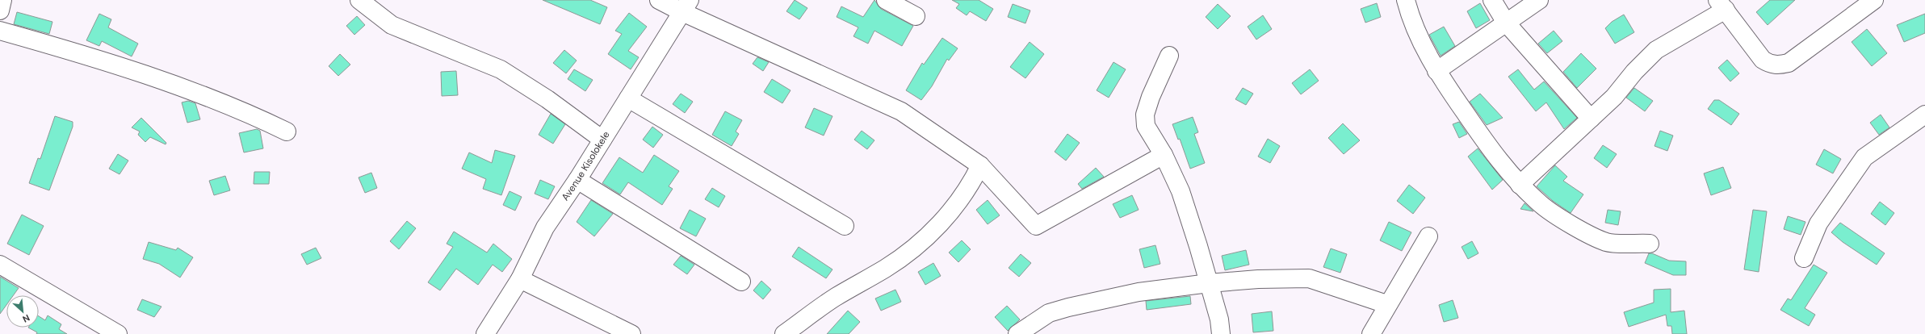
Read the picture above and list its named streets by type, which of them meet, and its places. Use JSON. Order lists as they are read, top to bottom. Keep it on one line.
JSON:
{"streets":{"street":["Avenue Kisolokele"]},"north":"bottom right"}
